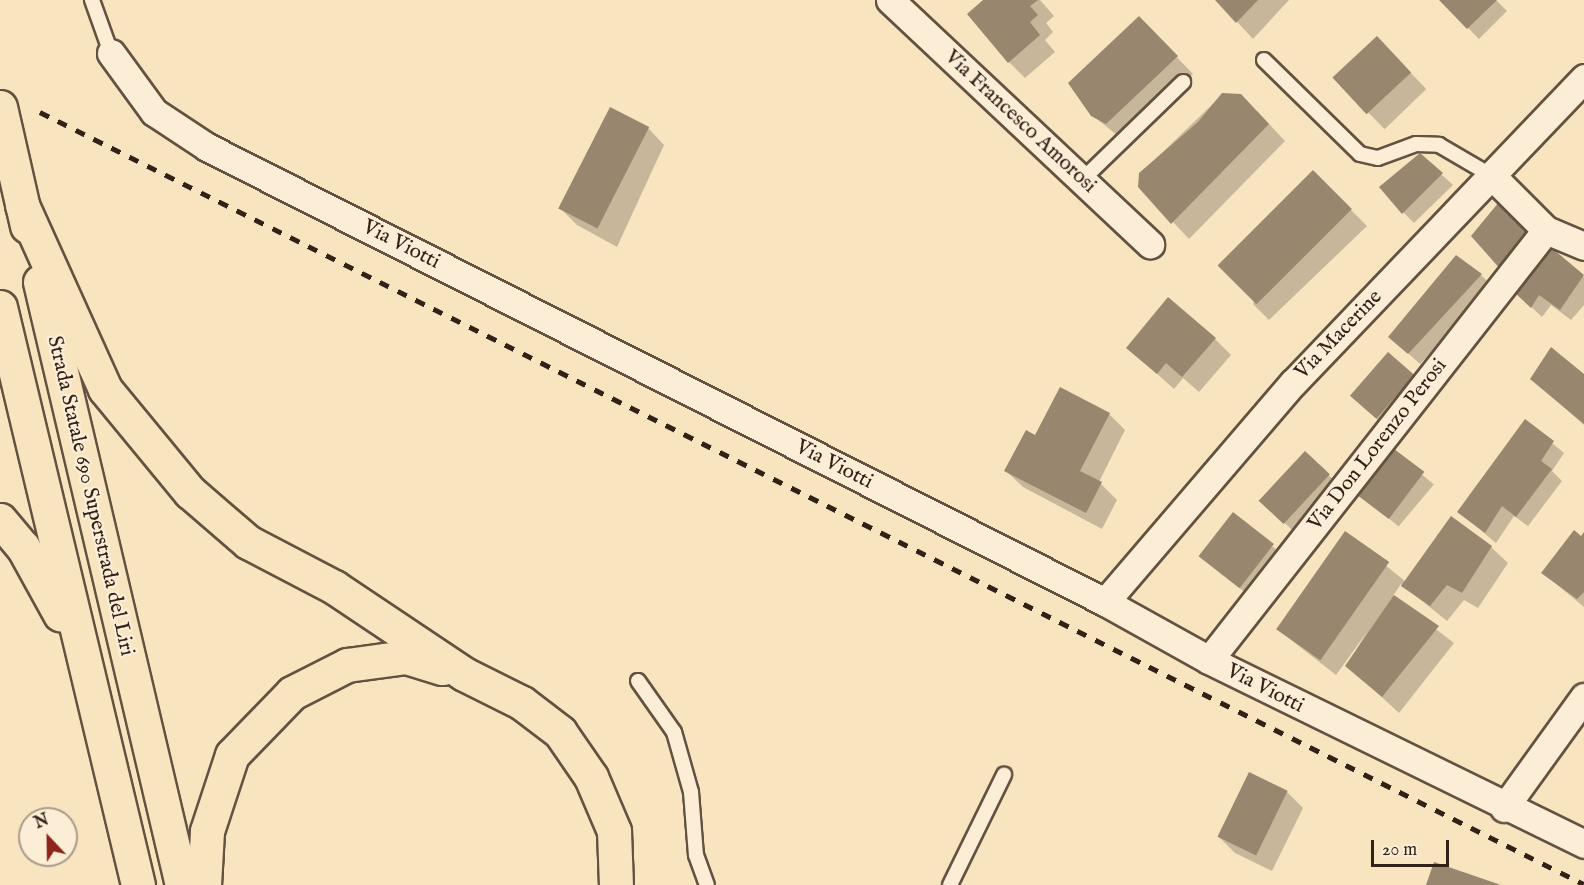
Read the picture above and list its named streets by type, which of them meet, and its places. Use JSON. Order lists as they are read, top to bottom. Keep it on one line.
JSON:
{"streets":{"highway":["Strada Statale 690 Superstrada del Liri"],"street":["Via Francesco Amorosi","Via Viotti","Via Macerine","Via Don Lorenzo Perosi"]},"crossings":[["Via Viotti","Via Macerine"],["Via Viotti","Via Don Lorenzo Perosi"]],"scale_bar":"20 m","north":"top"}
